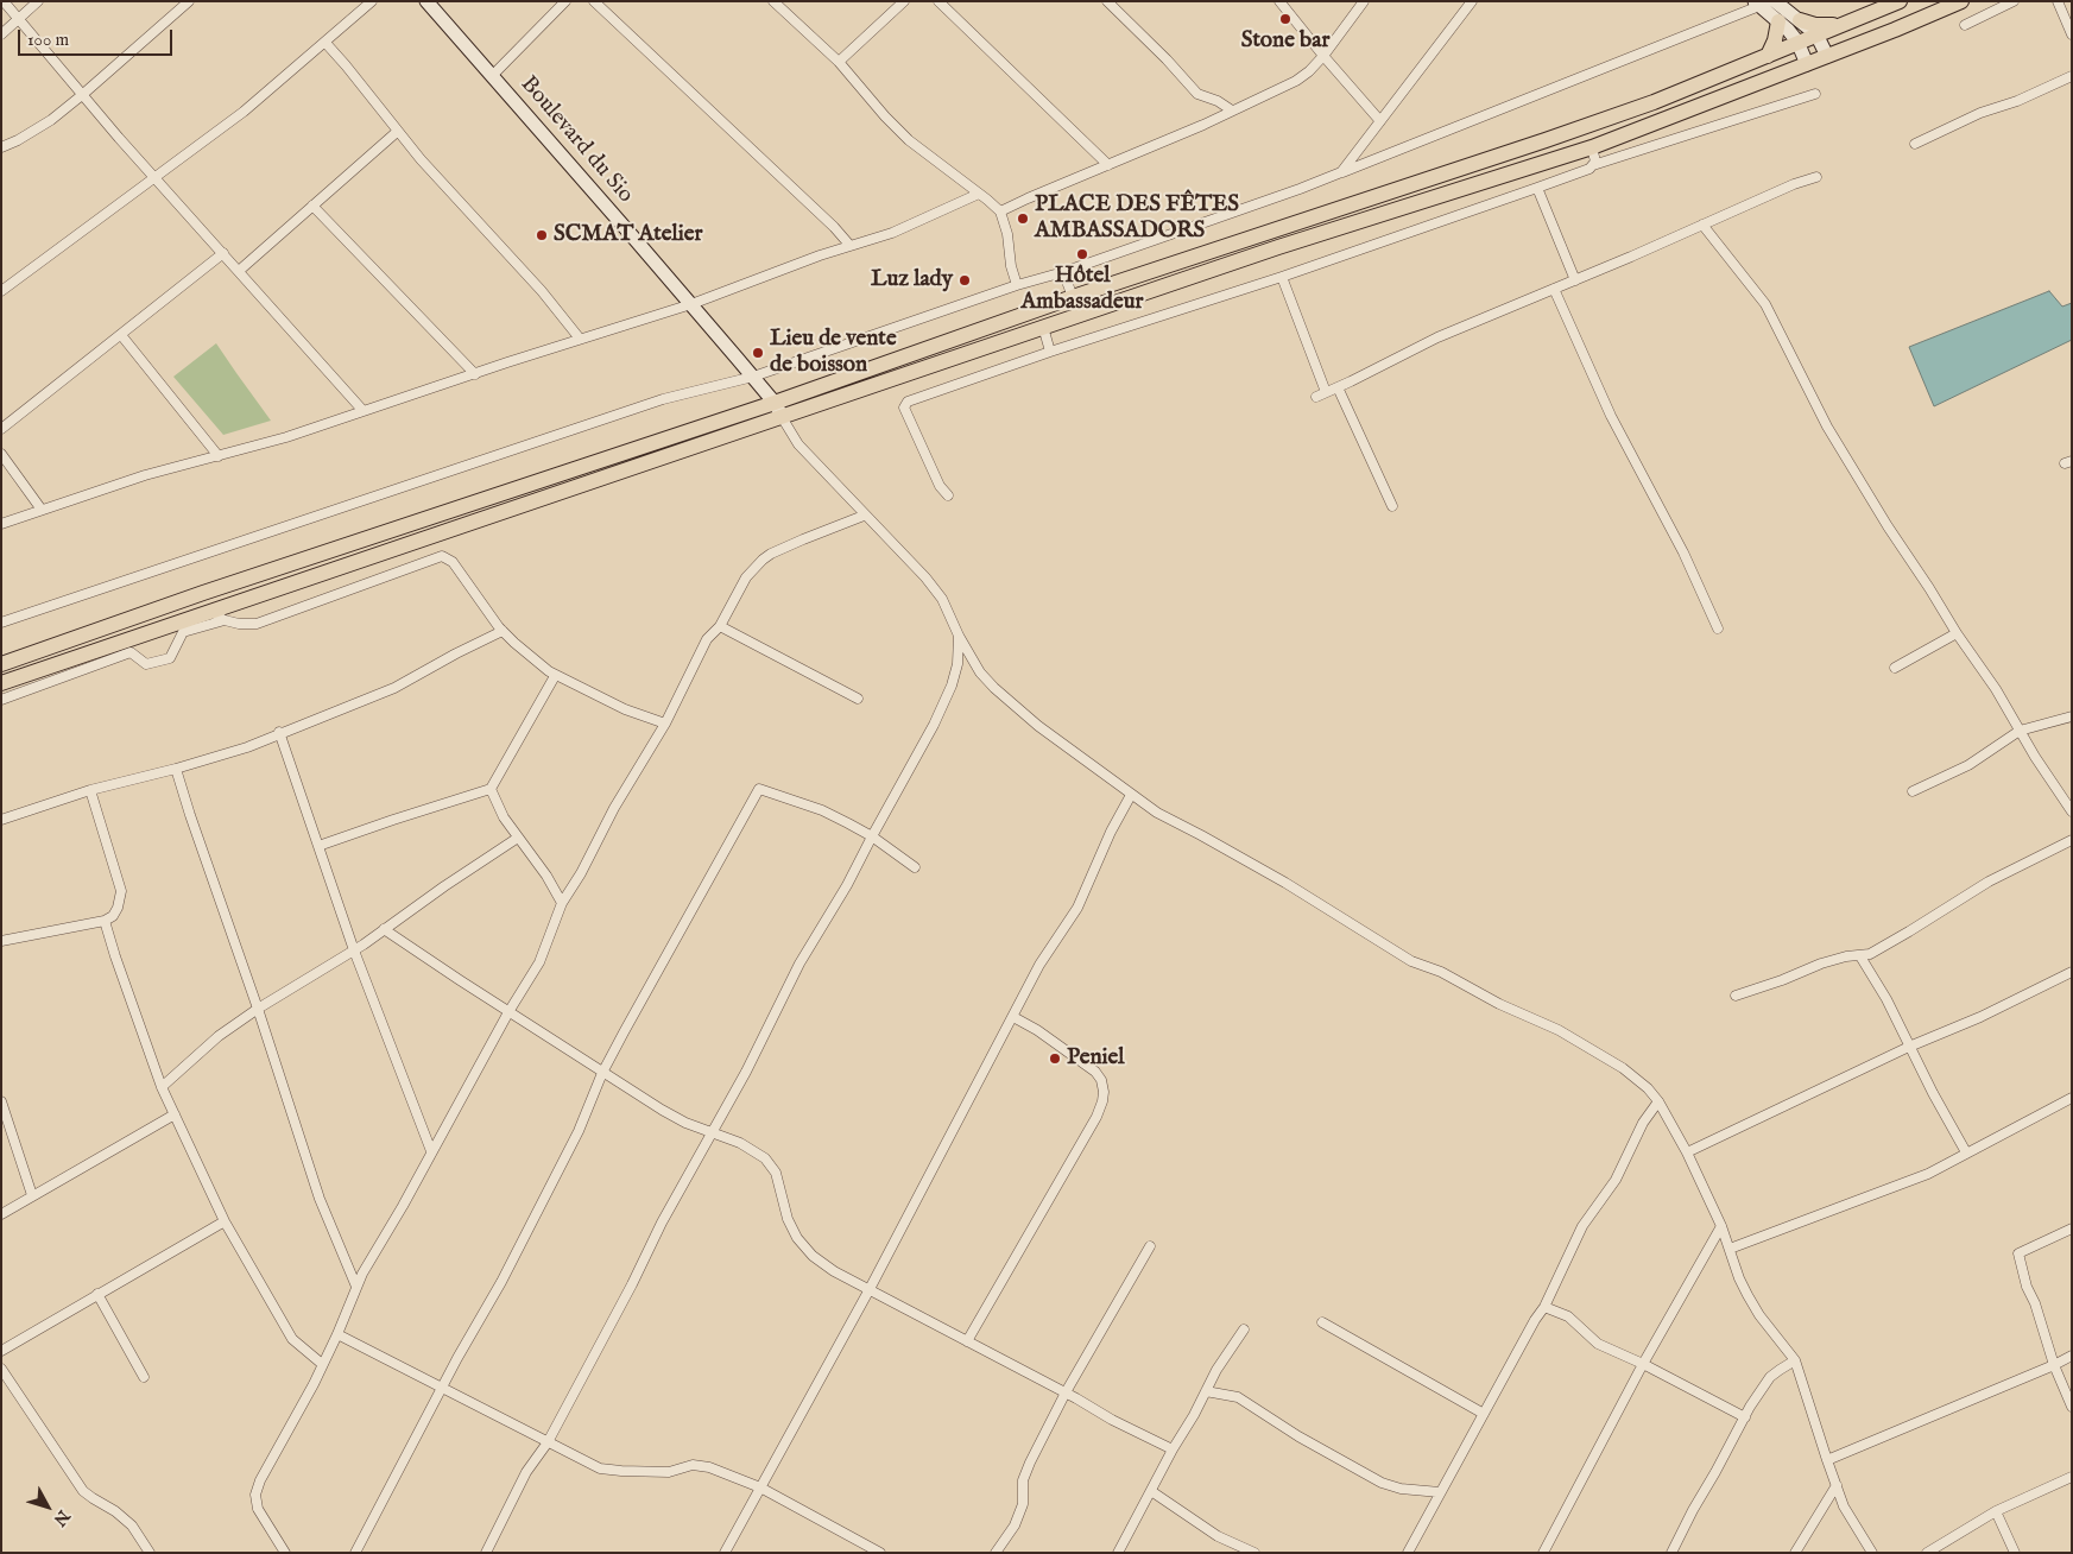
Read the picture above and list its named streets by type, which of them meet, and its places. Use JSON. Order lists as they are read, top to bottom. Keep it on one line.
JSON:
{"streets":{"street":["Boulevard du Sio"]},"places":["Stone bar","PLACE DES FÊTES AMBASSADORS","SCMAT Atelier","Hôtel Ambassadeur","Luz lady","Lieu de vente de boisson","Peniel"],"scale_bar":"100 m","north":"bottom right"}
